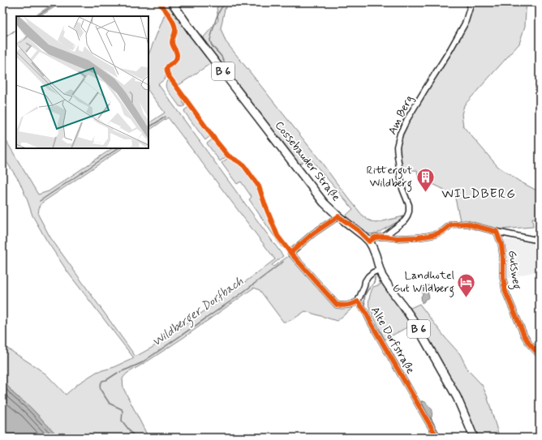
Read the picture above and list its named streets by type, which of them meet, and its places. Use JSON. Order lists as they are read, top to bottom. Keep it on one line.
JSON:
{"streets":{"main road":["B 6","Cossebauder Straße"],"street":["Am Berg","Gutsweg","Alte Dorfstraße"]},"crossings":[["Cossebauder Straße","Alte Dorfstraße"]],"districts":["WILDBERG"],"water":["Wildberger Dorfbach"],"places":{"building":["Rittergut Wildberg"],"hotel":["Landhotel Gut Wildberg"]}}
